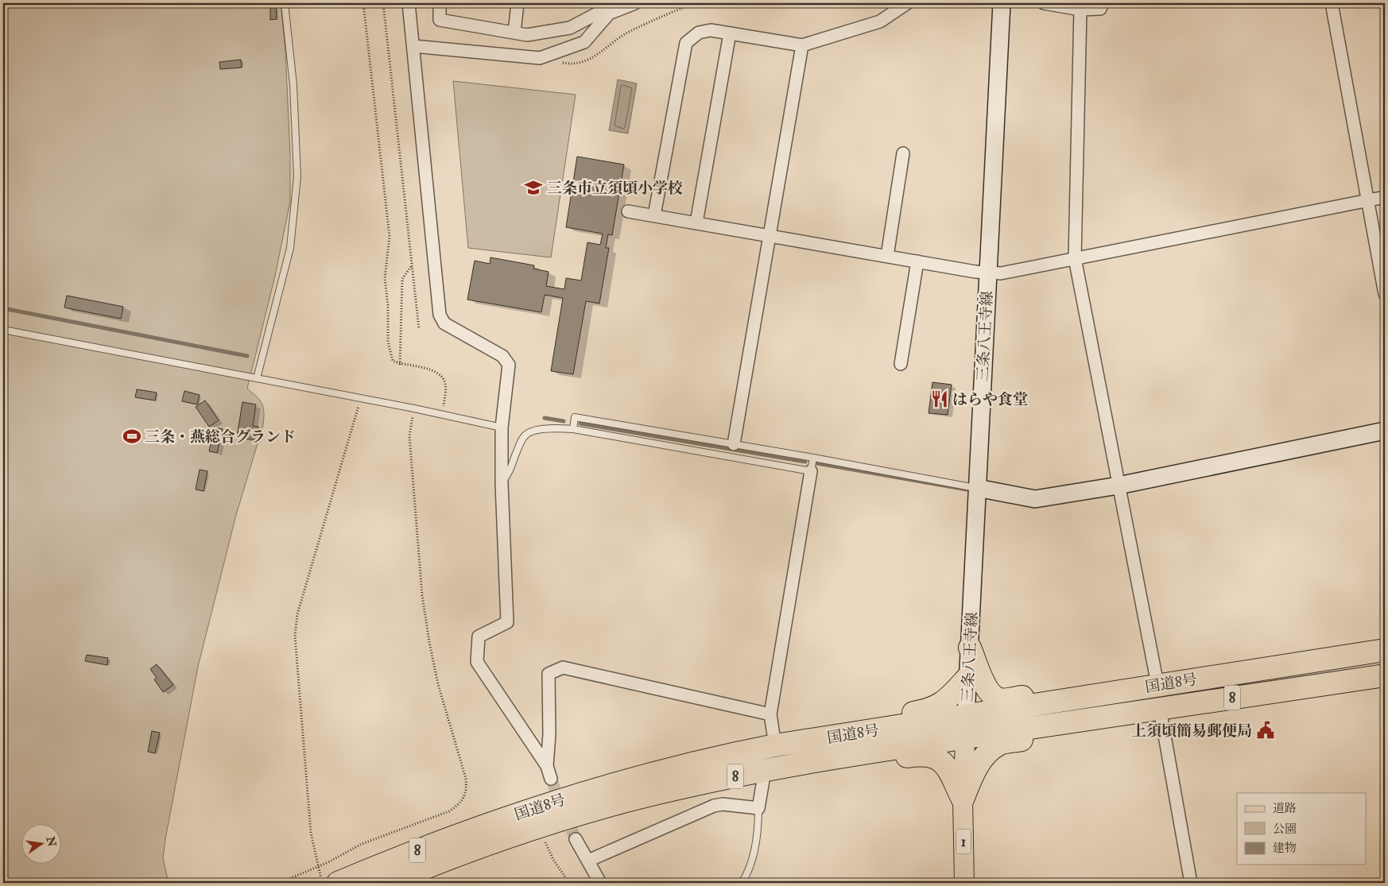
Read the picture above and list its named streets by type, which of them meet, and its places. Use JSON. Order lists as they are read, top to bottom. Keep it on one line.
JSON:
{"streets":{"highway":["国道8号","8"],"main road":["三条八王寺線","1"]},"crossings":[["三条八王寺線","国道8号"],["三条八王寺線","1"],["国道8号","1"]],"places":{"school or university":["三条市立須頃小学校"],"restaurant":["はらや食堂"],"sports":["三条・燕総合グランド"],"public building":["上須頃簡易郵便局"]},"legend":["道路","公園","建物"],"north":"right"}
